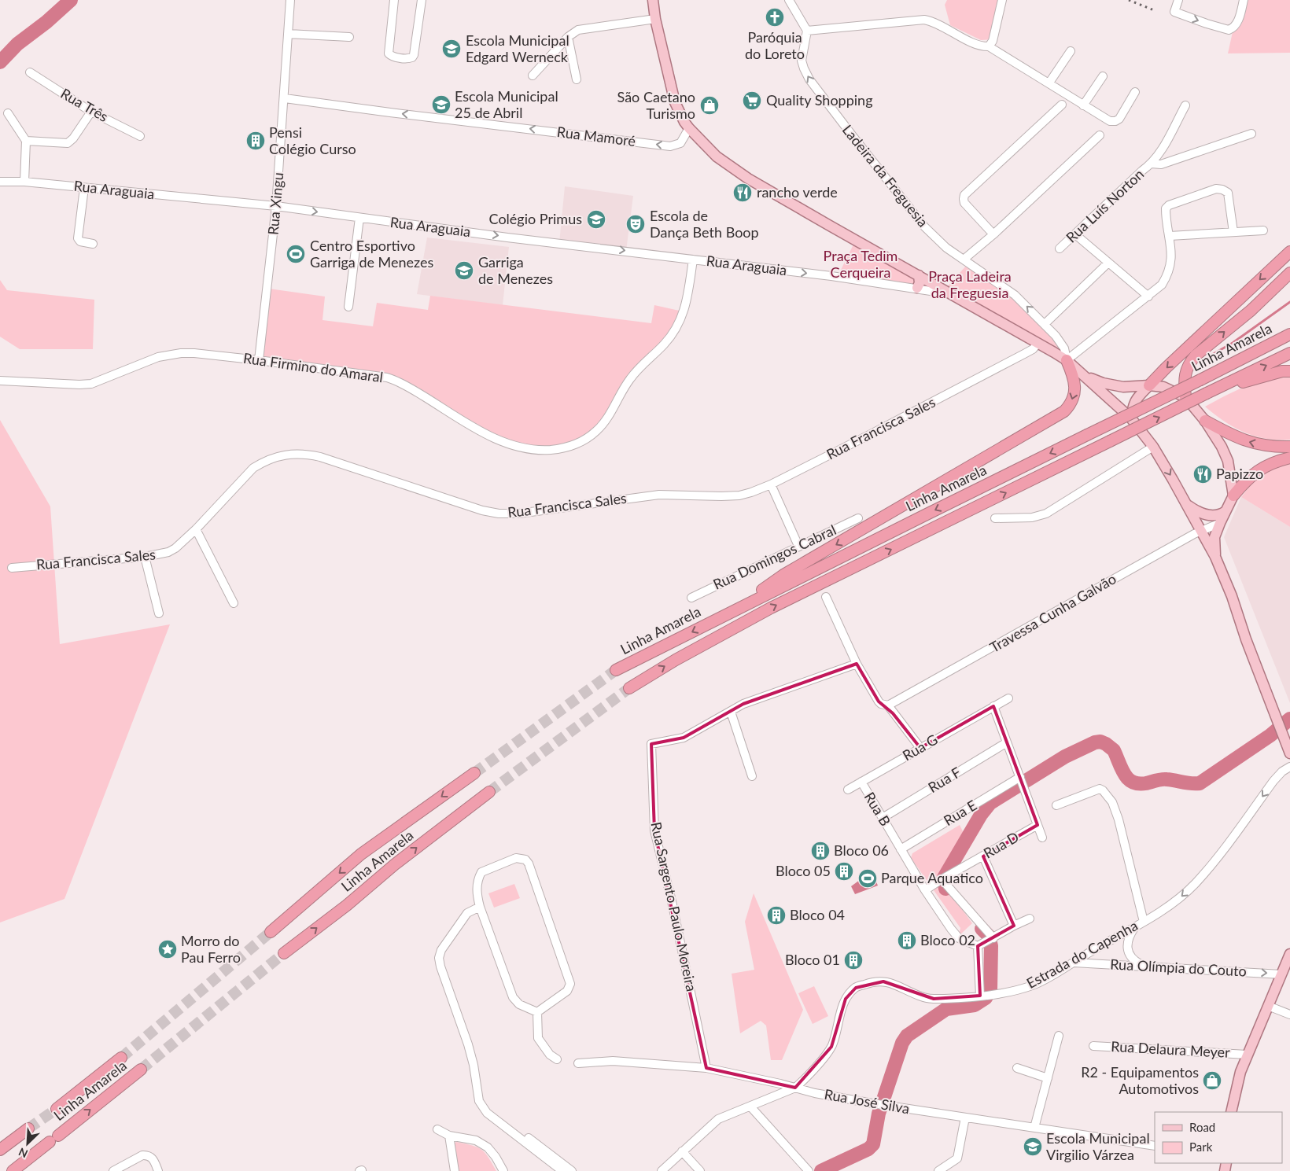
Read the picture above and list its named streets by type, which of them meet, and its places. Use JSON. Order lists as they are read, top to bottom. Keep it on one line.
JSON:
{"streets":{"highway":["Linha Amarela"],"street":["Rua Três","Rua Mamoré","Ladeira da Freguesia","Rua Araguaia","Rua Xingu","Rua Luís Norton","Rua Firmino do Amaral","Rua Francisca Sales","Rua Domingos Cabral","Travessa Cunha Galvão","Rua G","Rua F","Rua B","Rua E","Rua D","Rua Sargento Paulo Moreira","Estrada do Capenha","Rua Olímpia do Couto","Rua Delaura Meyer","Rua José Silva"]},"crossings":[["Rua Mamoré","Rua Xingu"],["Rua Araguaia","Rua Xingu"],["Rua Araguaia","Rua Firmino do Amaral"],["Rua Xingu","Rua Firmino do Amaral"],["Rua G","Rua B"],["Rua F","Rua B"],["Rua B","Rua E"],["Rua B","Rua D"],["Rua Sargento Paulo Moreira","Rua José Silva"],["Estrada do Capenha","Rua Olímpia do Couto"],["Estrada do Capenha","Rua José Silva"]],"one_way":["Rua Mamoré","Ladeira da Freguesia","Rua Araguaia","Rua Olímpia do Couto"],"parks":["Praça Tedim Cerqueira","Praça Ladeira da Freguesia"],"places":{"church":["Paróquia do Loreto"],"school or university":["Escola Municipal Edgard Werneck","Escola Municipal 25 de Abril","Colégio Primus","Garriga de Menezes","Escola Municipal Virgilio Várzea"],"supermarket":["Quality Shopping"],"shop":["São Caetano Turismo","R2 - Equipamentos Automotivos"],"building":["Pensi Colégio Curso","Bloco 06","Bloco 05","Bloco 04","Bloco 02","Bloco 01"],"restaurant":["rancho verde","Papizzo"],"theatre":["Escola de Dança Beth Boop"],"sports":["Centro Esportivo Garriga de Menezes","Parque Aquatico"],"place":["Morro do Pau Ferro"]},"legend":["Road","Park"],"north":"bottom left"}
